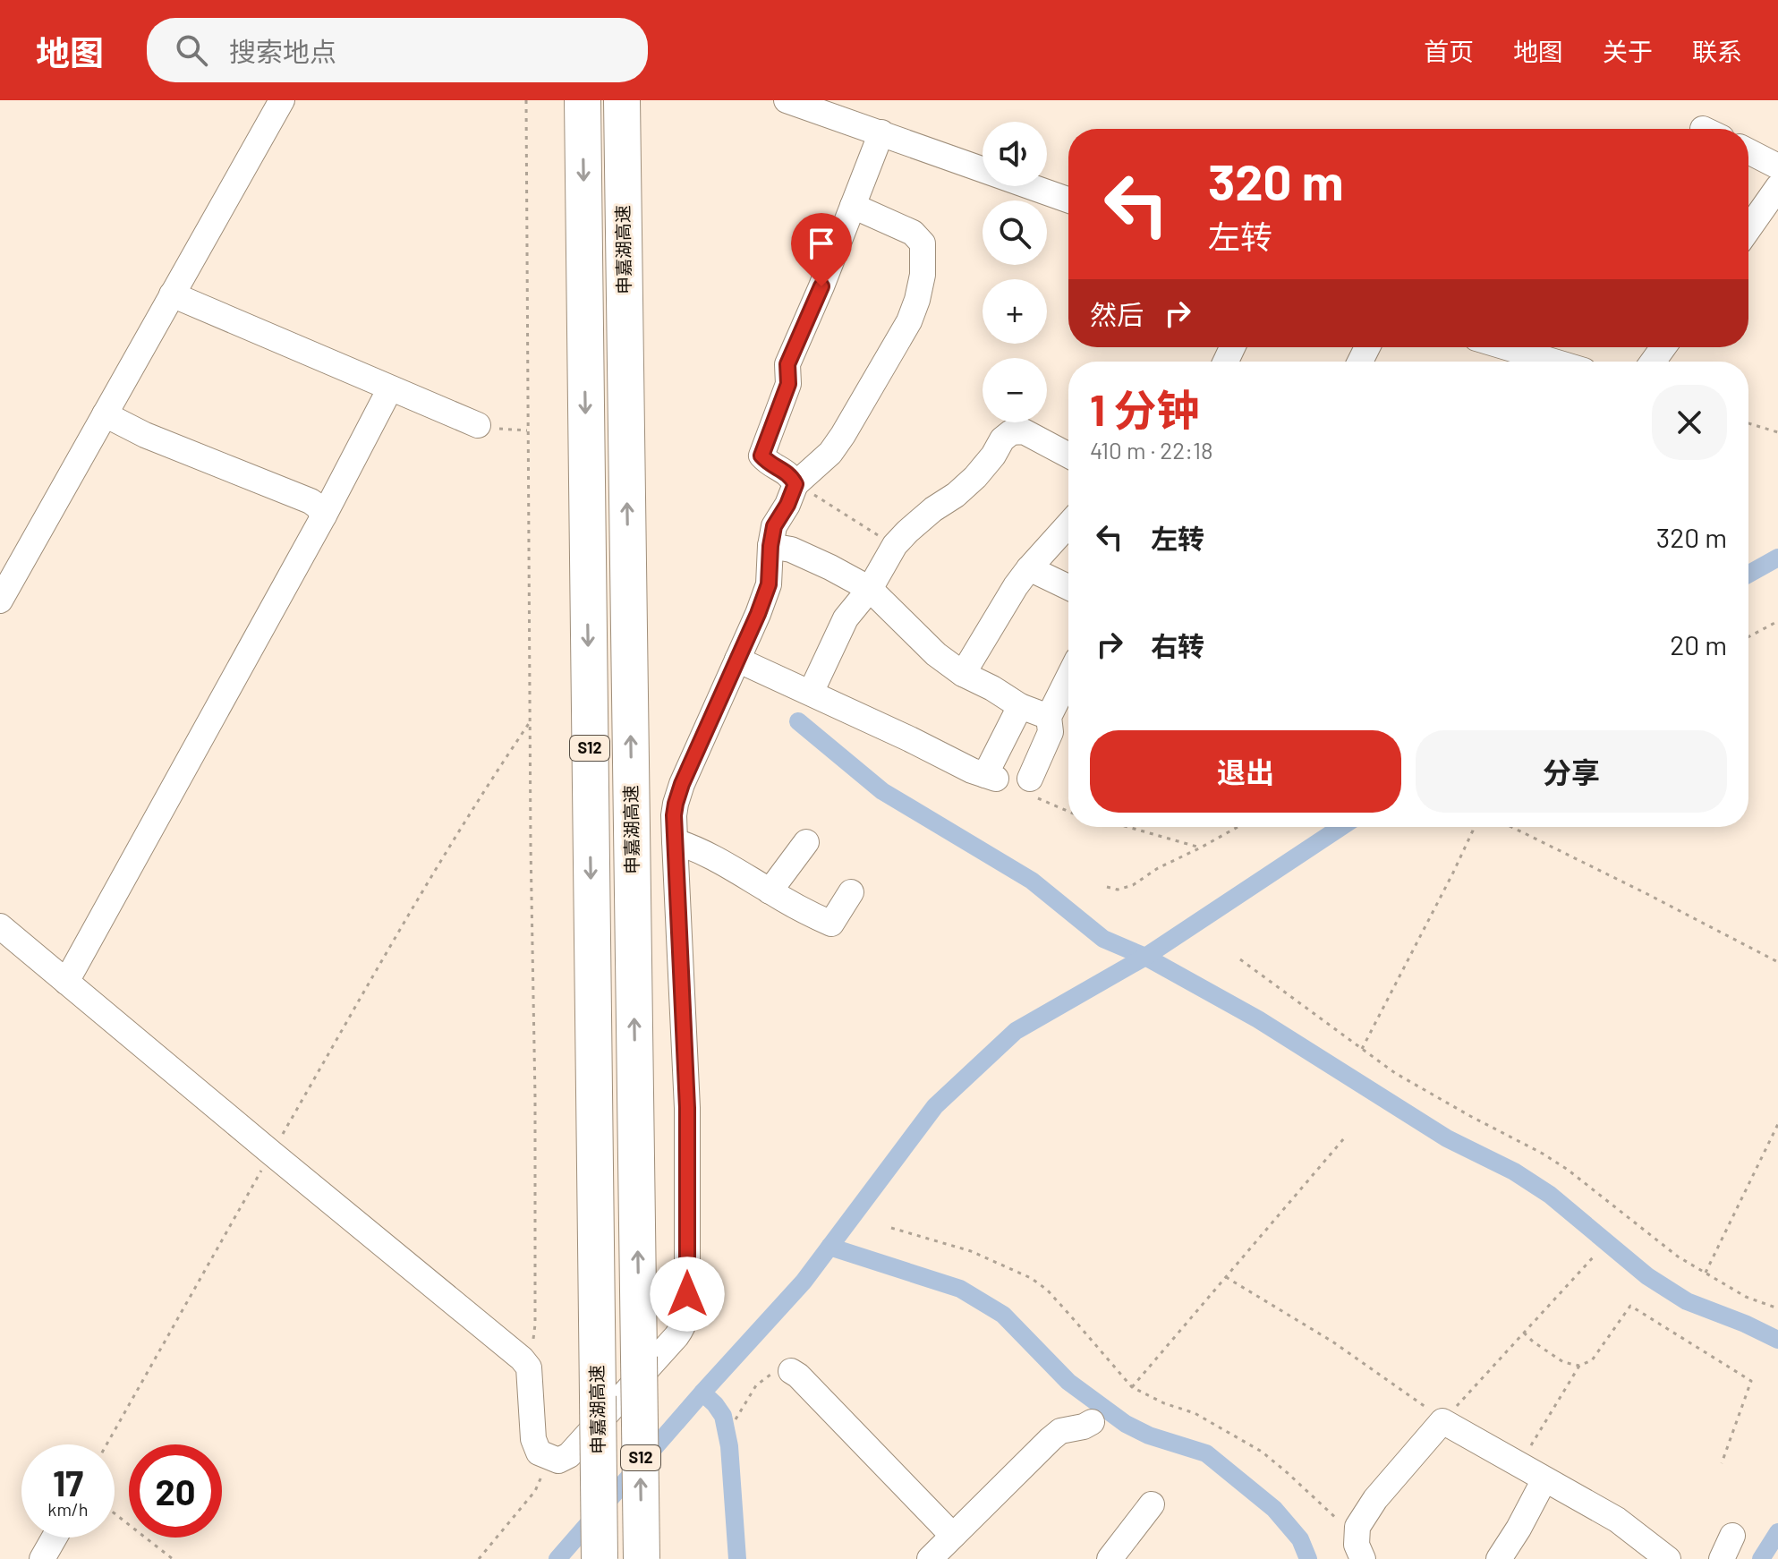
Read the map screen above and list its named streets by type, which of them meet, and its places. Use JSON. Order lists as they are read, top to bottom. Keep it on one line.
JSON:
{"streets":{"highway":["申嘉湖高速","S12"]},"page":{"header":"地图","search":"搜索地点","nav":["首页","地图","关于","联系"],"map_buttons":["+","−"],"turn":["320 m","左转"],"then":"然后","heading":["1 分钟","410 m · 22:18"],"list":[{"name":"左转","value":"320 m"},{"name":"右转","value":"20 m"}],"buttons":["退出","分享"],"speed":"17 km/h","limit":"20"}}
